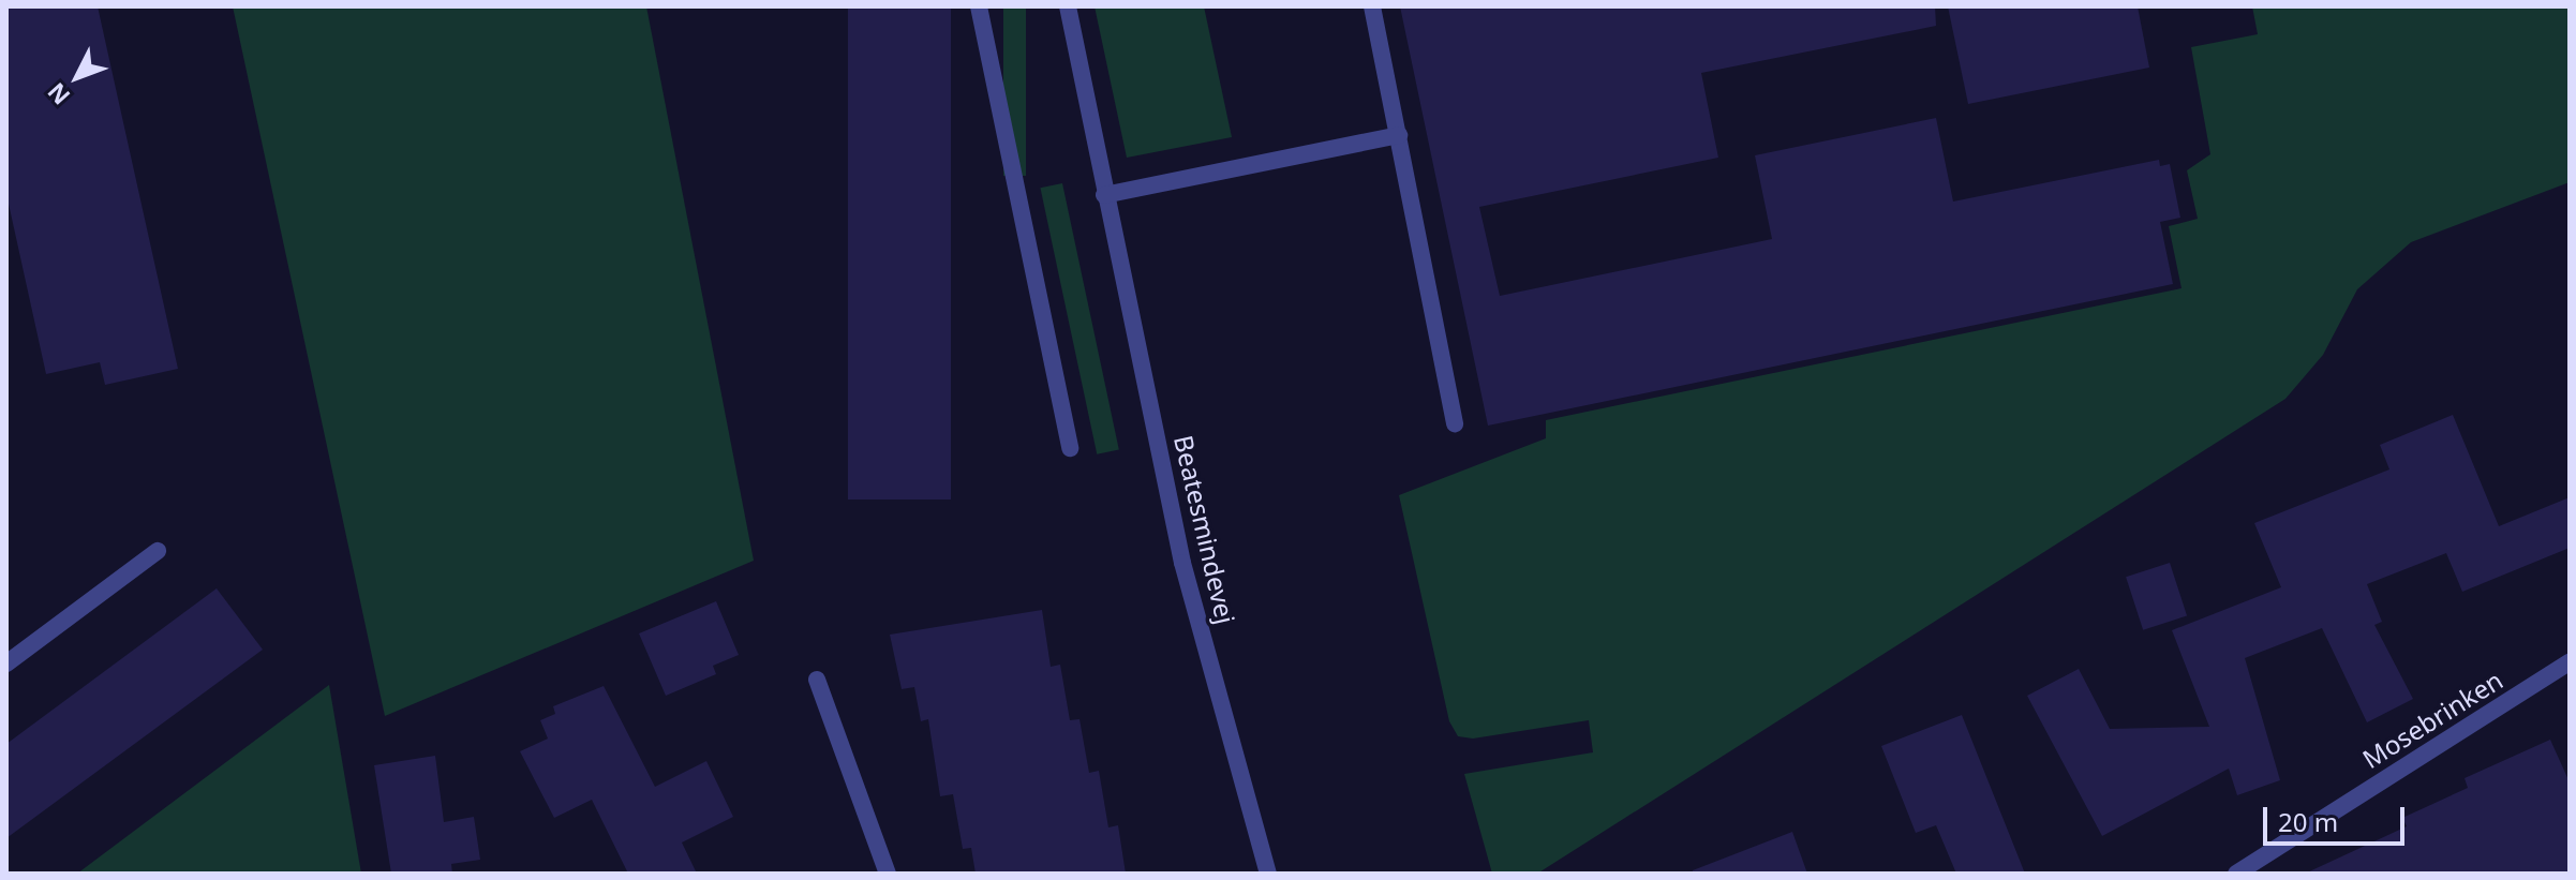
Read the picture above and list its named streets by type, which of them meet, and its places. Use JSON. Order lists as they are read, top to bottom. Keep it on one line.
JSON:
{"streets":{"street":["Beatesmindevej","Mosebrinken"]},"scale_bar":"20 m","north":"bottom left"}
